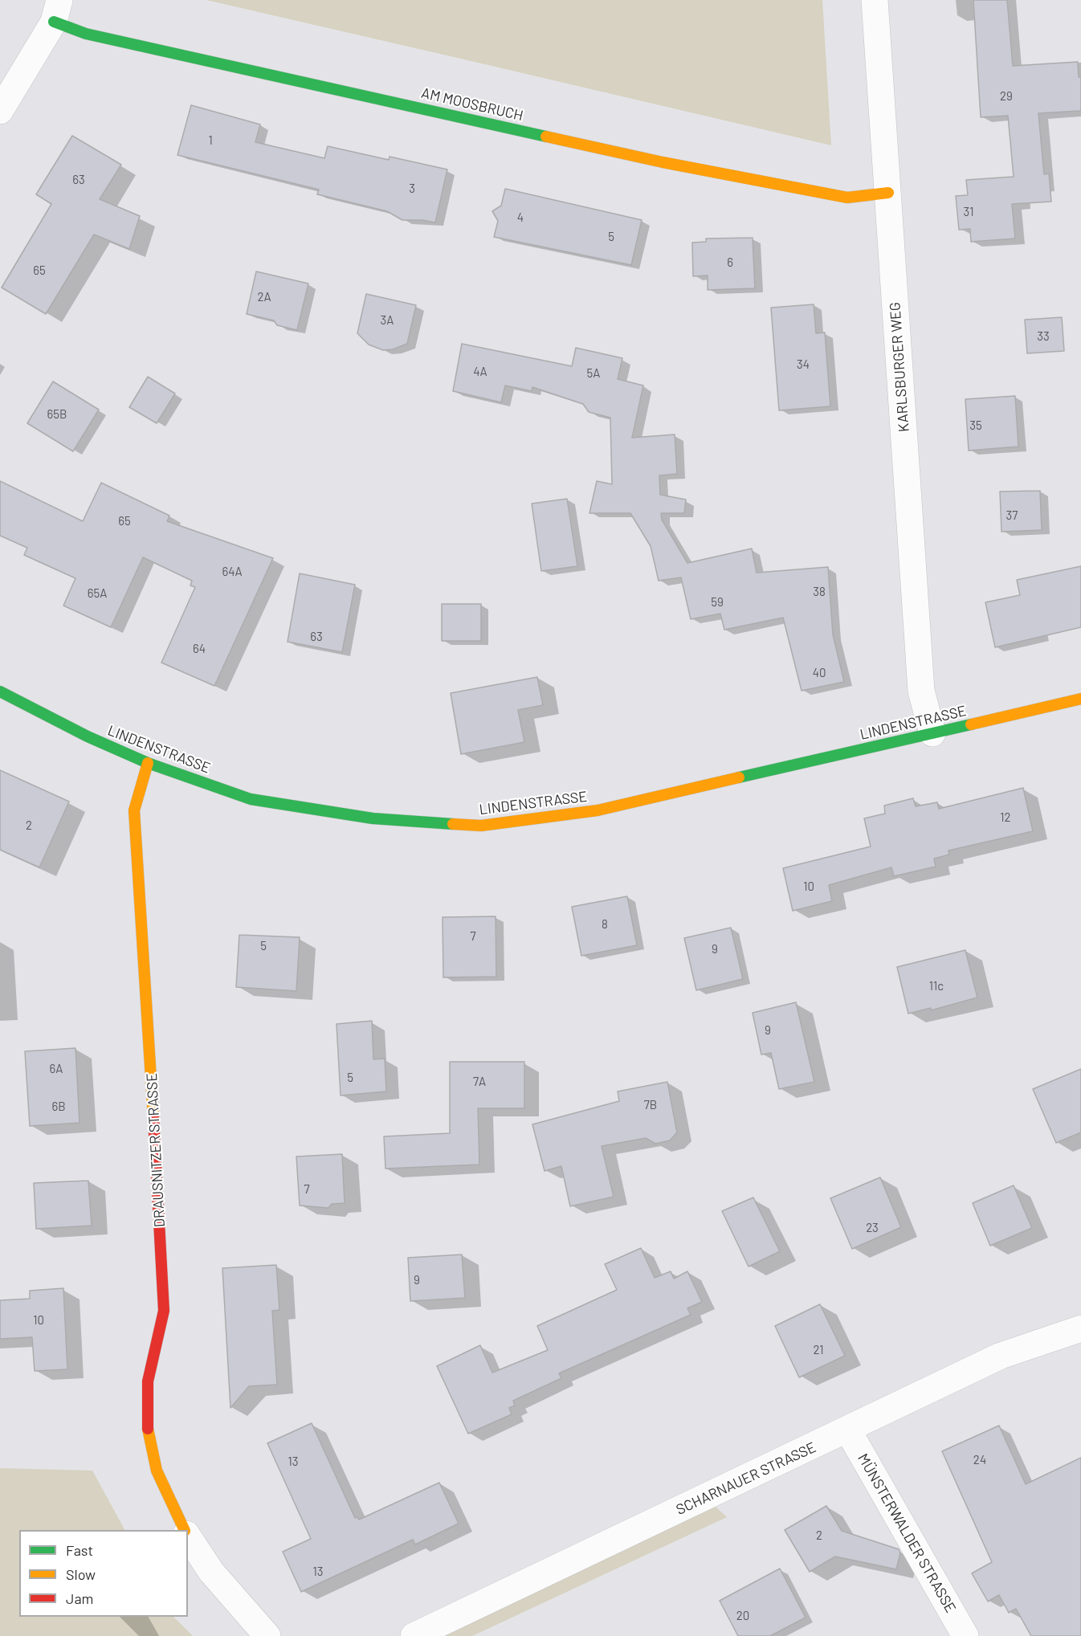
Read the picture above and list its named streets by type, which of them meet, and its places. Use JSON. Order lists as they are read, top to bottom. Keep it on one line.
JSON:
{"streets":{"street":["AM MOOSBRUCH","KARLSBURGER WEG","LINDENSTRASSE","DRAUSNITZER STRASSE","SCHARNAUER STRASSE","MÜNSTERWALDER STRASSE"]},"crossings":[["AM MOOSBRUCH","KARLSBURGER WEG"],["KARLSBURGER WEG","LINDENSTRASSE"],["LINDENSTRASSE","DRAUSNITZER STRASSE"],["SCHARNAUER STRASSE","MÜNSTERWALDER STRASSE"]],"house_numbers":["29","1","63","3","31","4","5","6","65","2A","3A","33","34","4A","5A","65B","35","37","65","64A","38","65A","59","63","64","40","12","2","10","8","7","5","9","11c","9","6A","5","7A","7B","6B","7","23","9","10","21","24","13","2","13","20"],"legend":["Fast","Slow","Jam"]}
